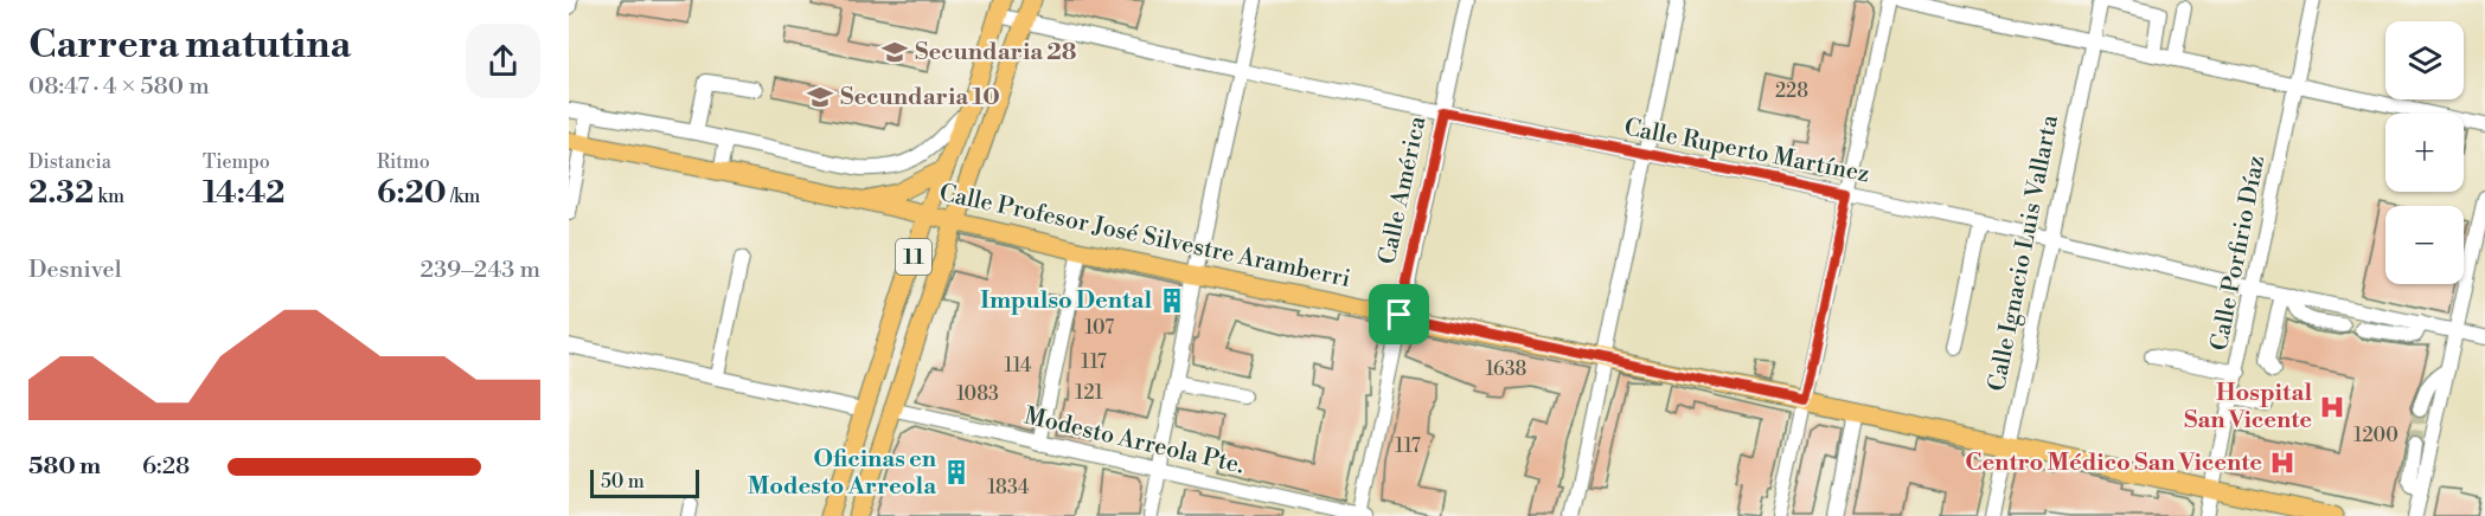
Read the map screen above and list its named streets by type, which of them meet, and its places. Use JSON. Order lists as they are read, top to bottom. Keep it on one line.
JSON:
{"streets":{"main road":["Calle Profesor José Silvestre Aramberri","11"],"street":["Calle Ruperto Martínez","Calle América","Calle Ignacio Luis Vallarta","Calle Porfirio Díaz","Modesto Arreola Pte."]},"crossings":[["Calle Ruperto Martínez","Calle América"],["Calle Ruperto Martínez","Calle Ignacio Luis Vallarta"],["Calle Ruperto Martínez","Calle Porfirio Díaz"],["Calle Ruperto Martínez","11"],["Calle América","Calle Profesor José Silvestre Aramberri"],["Calle América","Modesto Arreola Pte."],["Calle Profesor José Silvestre Aramberri","Calle Ignacio Luis Vallarta"],["Calle Profesor José Silvestre Aramberri","Calle Porfirio Díaz"],["Calle Profesor José Silvestre Aramberri","11"],["11","Modesto Arreola Pte."]],"places":{"school or university":["Secundaria 28","Secundaria 10"],"building":["Impulso Dental","Oficinas en Modesto Arreola"],"hospital":["Hospital San Vicente","Centro Médico San Vicente"]},"house_numbers":["228","107","117","114","1638","121","1083","1200","117","1834"],"scale_bar":"50 m","page":{"heading":["Carrera matutina","08:47 · 4 × 580 m"],"map_buttons":["+","−"],"stats":[["Distancia","2.32 km"],["Tiempo","14:42"],["Ritmo","6:20 /km"]],"chart":["Desnivel","239–243 m"],"list":[{"name":"580 m","note":"6:28"}],"scale":"50 m"}}
